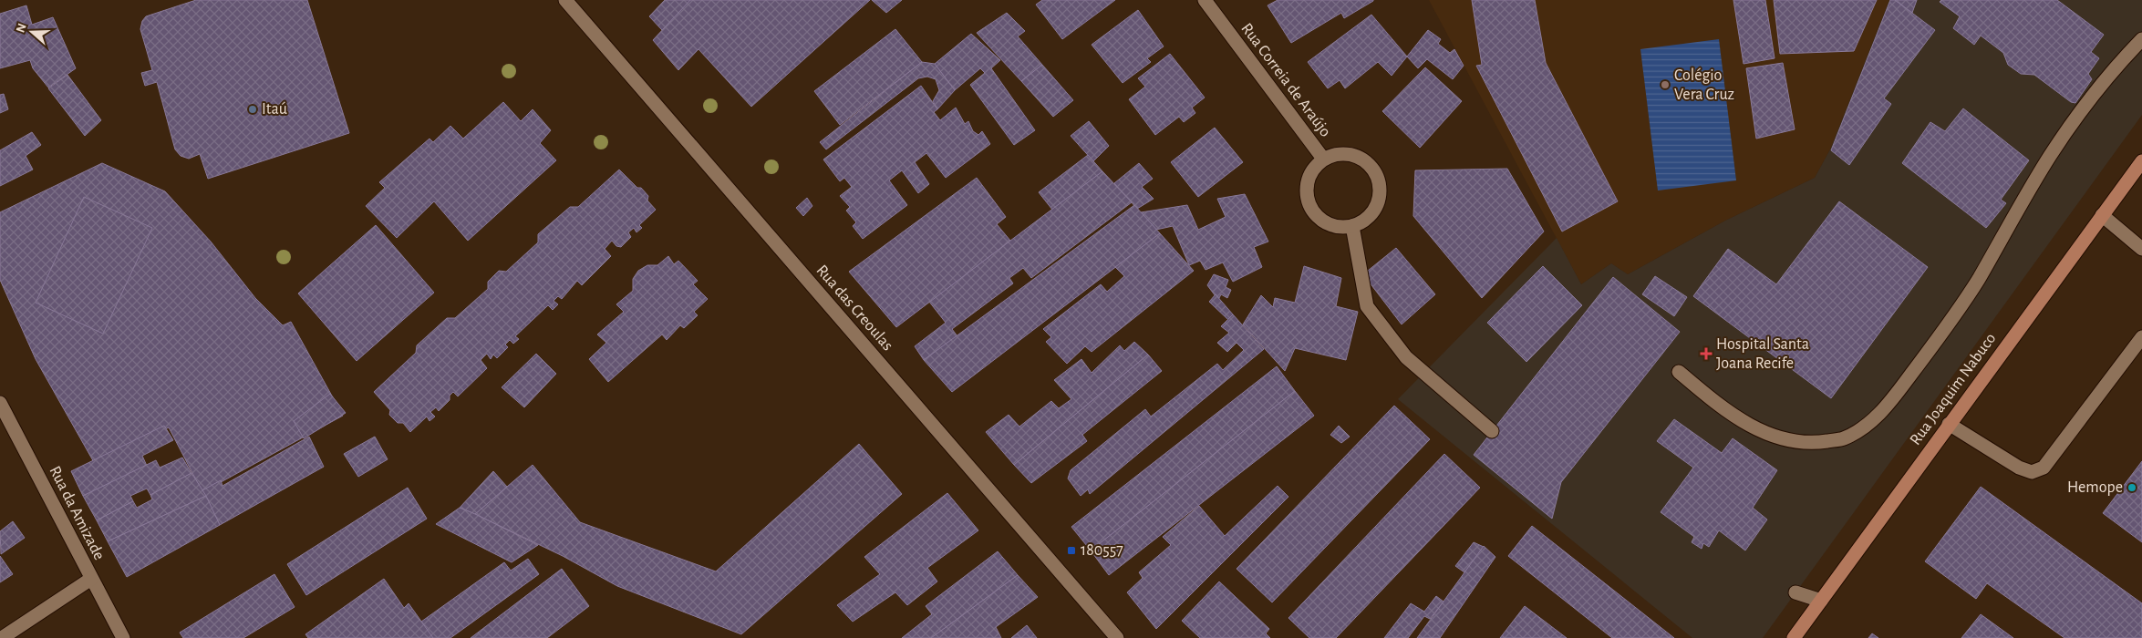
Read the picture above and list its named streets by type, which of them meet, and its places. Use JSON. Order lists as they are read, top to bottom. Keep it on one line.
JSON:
{"streets":{"main road":["Rua Correia de Araújo","Rua das Creoulas","Rua Joaquim Nabuco","Rua da Amizade"]},"places":{"other":["Colégio Vera Cruz","Itaú","Hemope"],"health":["Hospital Santa Joana Recife"],"transit":["180557"]},"north":"left"}
